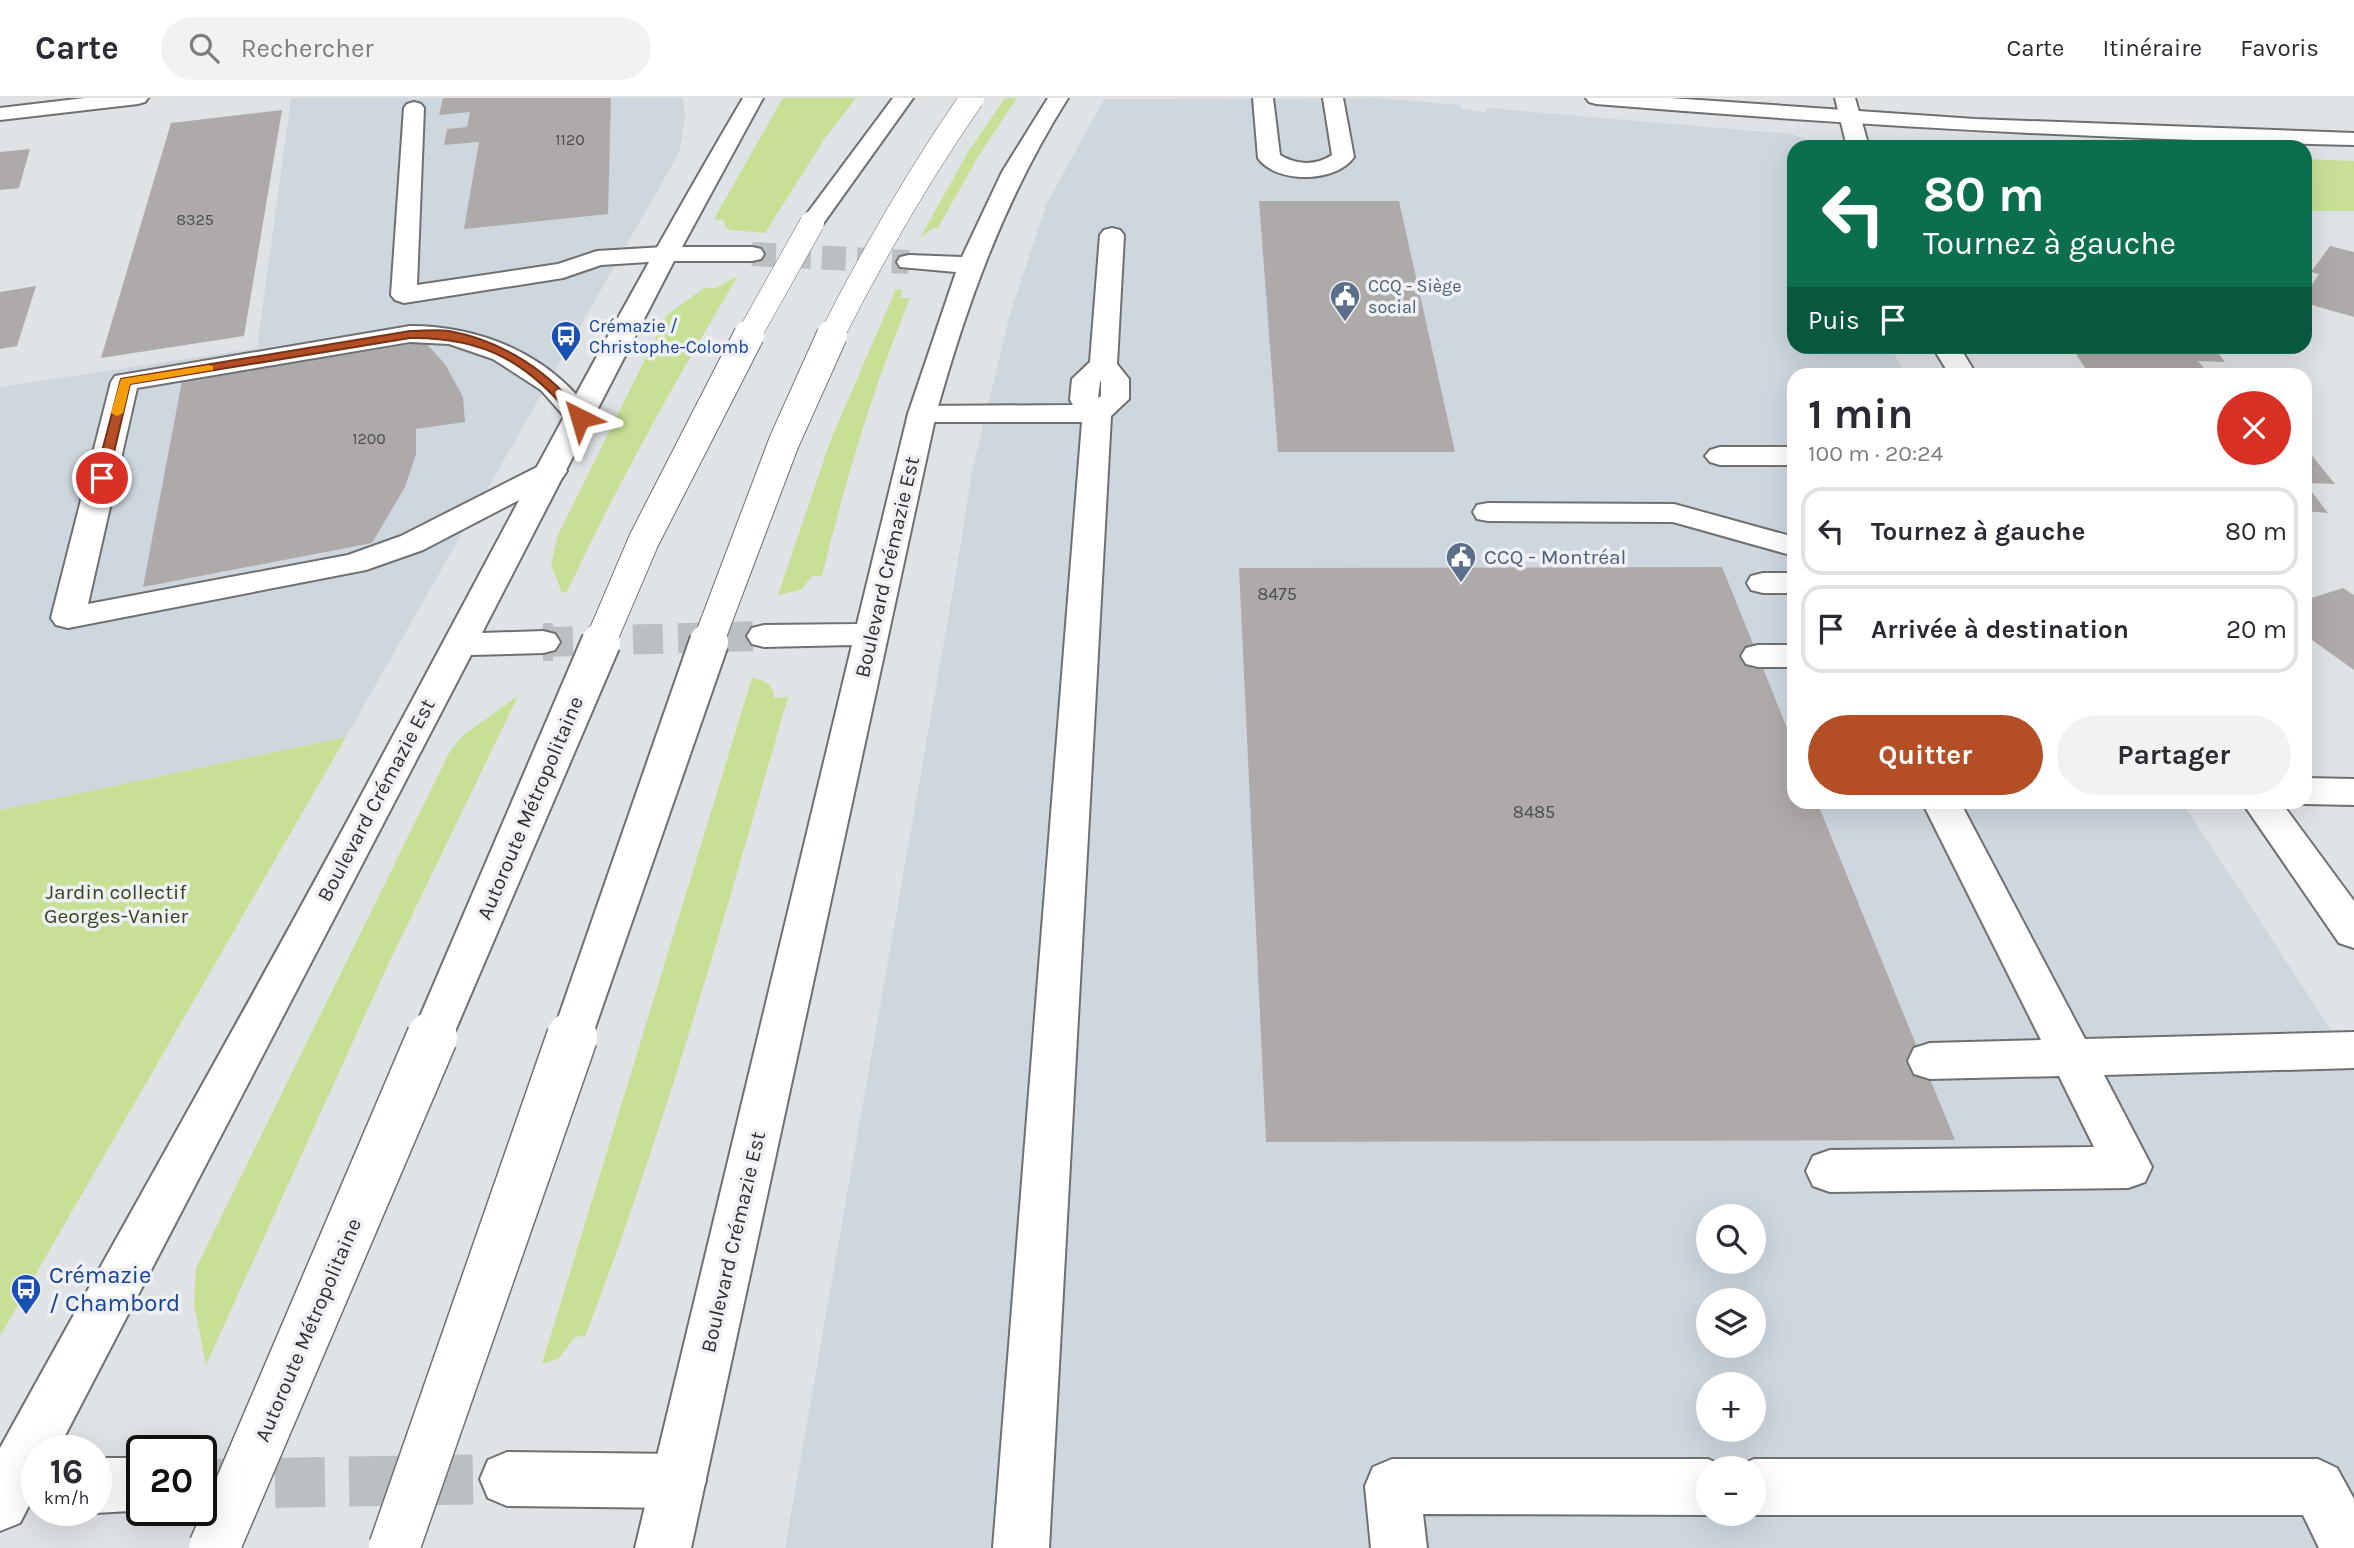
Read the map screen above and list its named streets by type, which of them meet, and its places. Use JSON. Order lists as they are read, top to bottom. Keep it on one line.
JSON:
{"streets":{"main road":["Boulevard Crémazie Est","Autoroute Métropolitaine"]},"parks":["Jardin collectif Georges-Vanier"],"places":{"public building":["CCQ - Siège social","CCQ - Montréal"],"bus stop":["Crémazie / Christophe-Colomb","Crémazie / Chambord"]},"house_numbers":["1120","8325","1200","8475","8485"],"page":{"header":"Carte","search":"Rechercher","nav":["Carte","Itinéraire","Favoris"],"turn":["80 m","Tournez à gauche"],"then":"Puis","heading":["1 min","100 m · 20:24"],"list":[{"name":"Tournez à gauche","value":"80 m"},{"name":"Arrivée à destination","value":"20 m"}],"buttons":["Quitter","Partager"],"map_buttons":["+","−"],"speed":"16 km/h","limit":"20"}}
